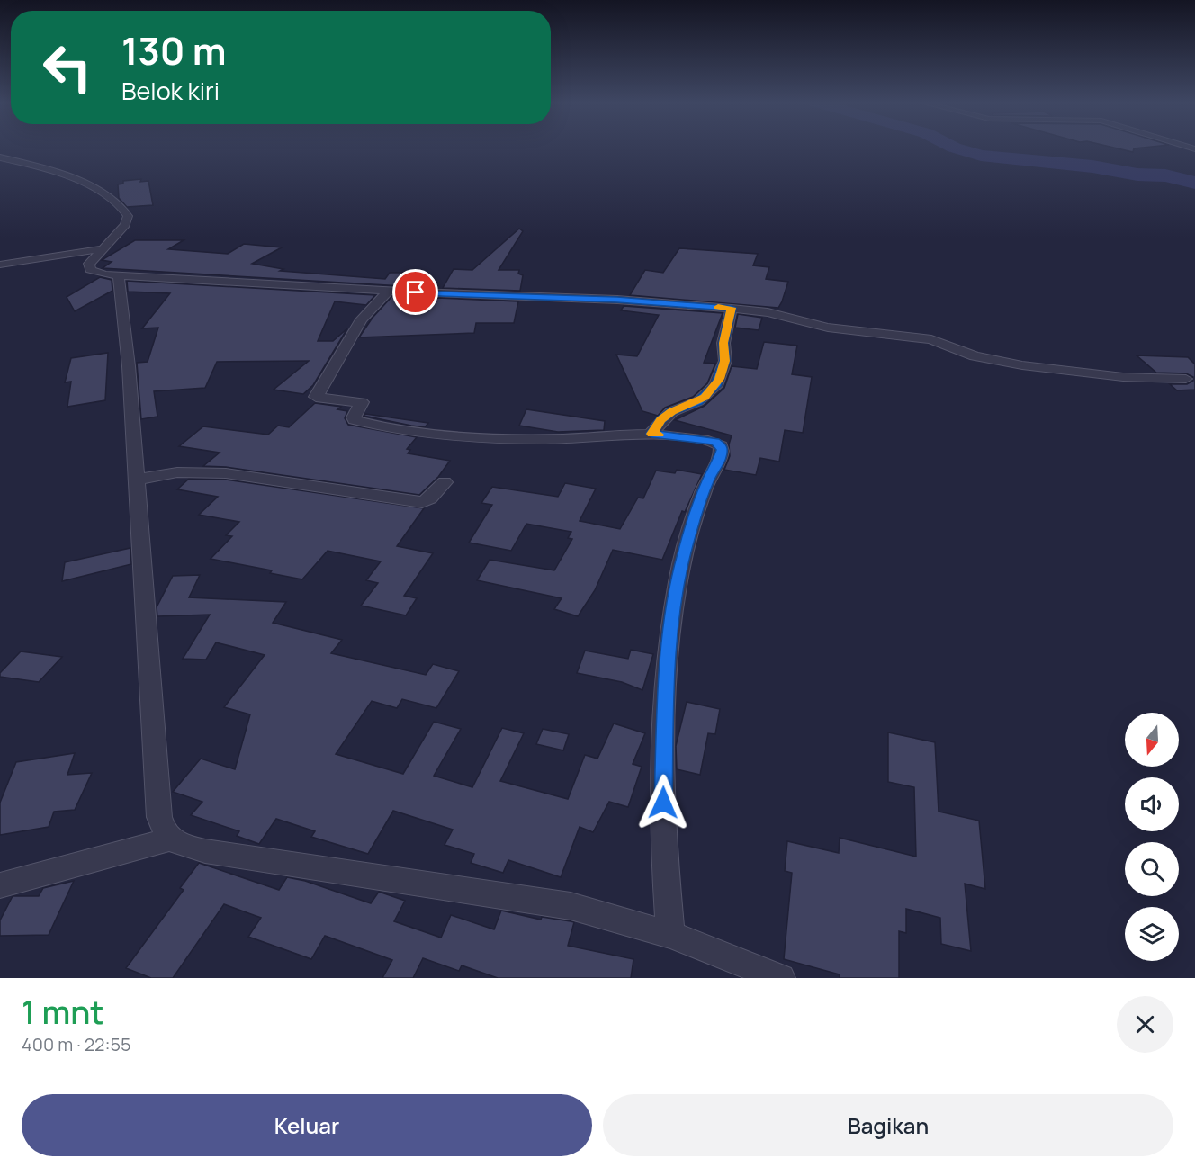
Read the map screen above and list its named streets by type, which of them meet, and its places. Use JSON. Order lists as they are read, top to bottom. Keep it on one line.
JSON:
{"north":"bottom","page":{"turn":["130 m","Belok kiri"],"heading":["1 mnt","400 m · 22:55"],"buttons":["Keluar","Bagikan"]}}
